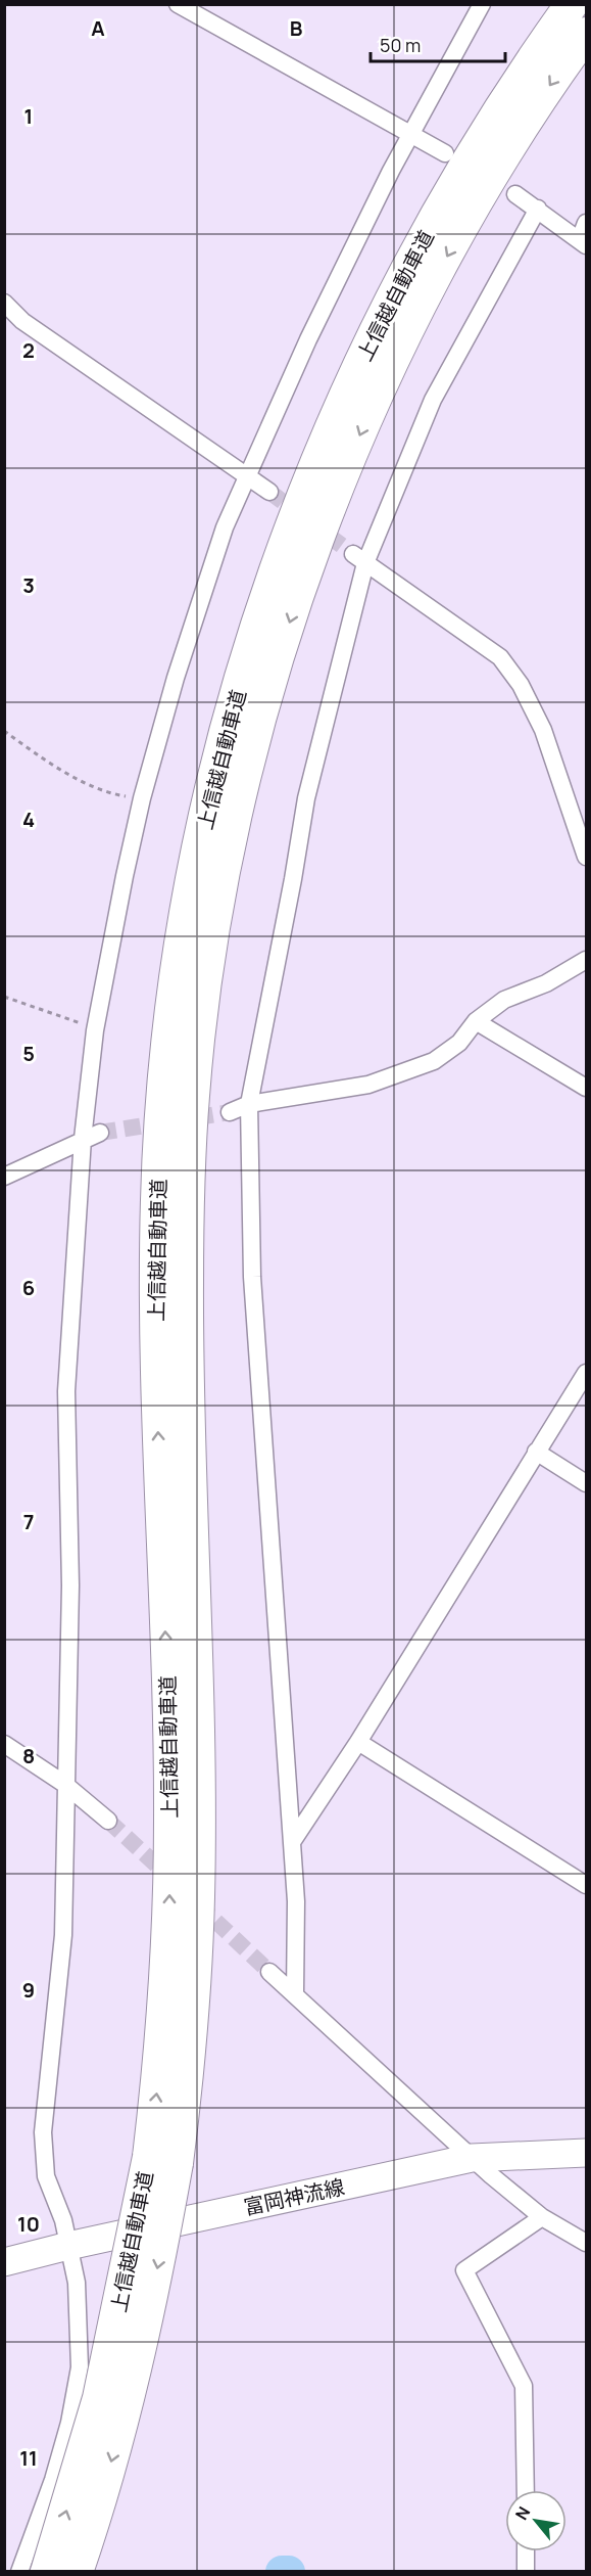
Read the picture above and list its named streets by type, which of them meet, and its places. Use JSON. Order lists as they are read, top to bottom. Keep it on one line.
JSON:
{"streets":{"highway":["上信越自動車道"],"main road":["富岡神流線"]},"scale_bar":"50 m","north":"top left","grid":{"columns":["A","B"],"rows":["1","2","3","4","5","6","7","8","9","10","11"]}}
